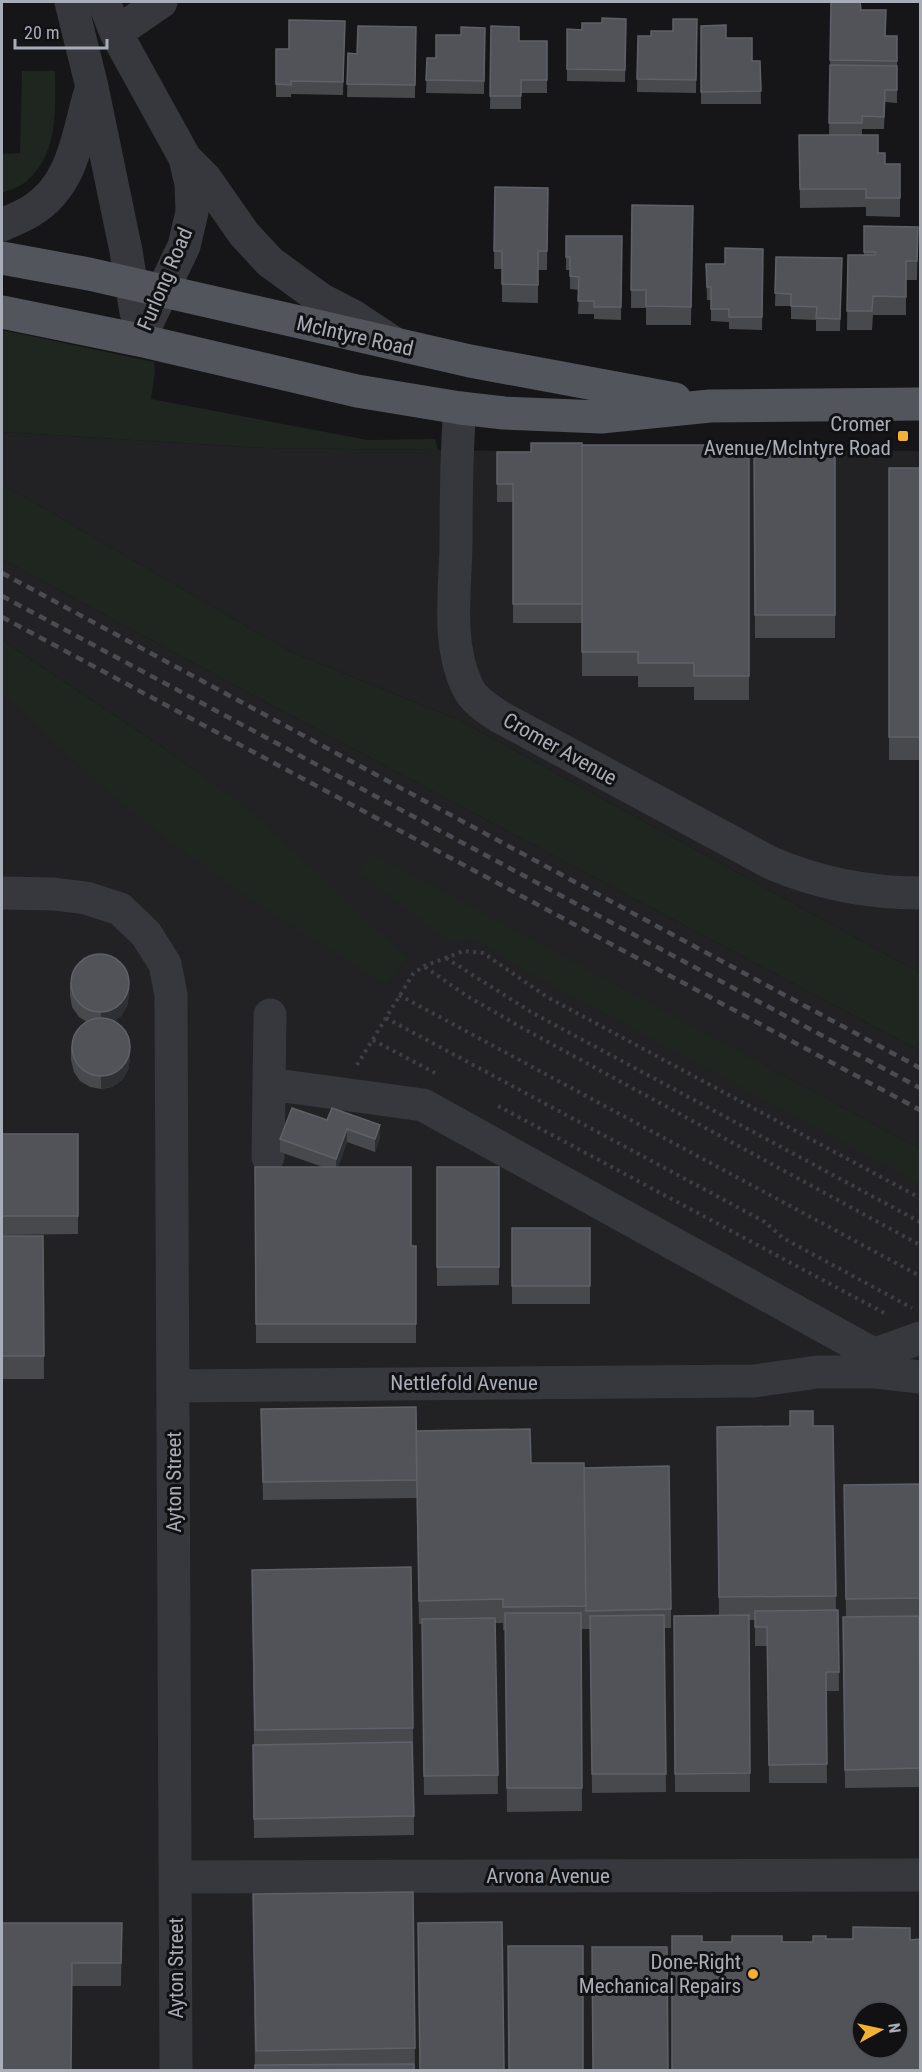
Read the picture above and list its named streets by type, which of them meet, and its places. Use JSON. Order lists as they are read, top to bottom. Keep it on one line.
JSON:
{"streets":{"main road":["McIntyre Road"],"street":["Furlong Road","Cromer Avenue","Nettlefold Avenue","Ayton Street","Arvona Avenue"]},"crossings":[["Furlong Road","McIntyre Road"],["McIntyre Road","Cromer Avenue"],["Nettlefold Avenue","Ayton Street"],["Ayton Street","Arvona Avenue"]],"places":{"transit":["Cromer Avenue/McIntyre Road"],"other":["Done-Right Mechanical Repairs"]},"scale_bar":"20 m","north":"right"}
